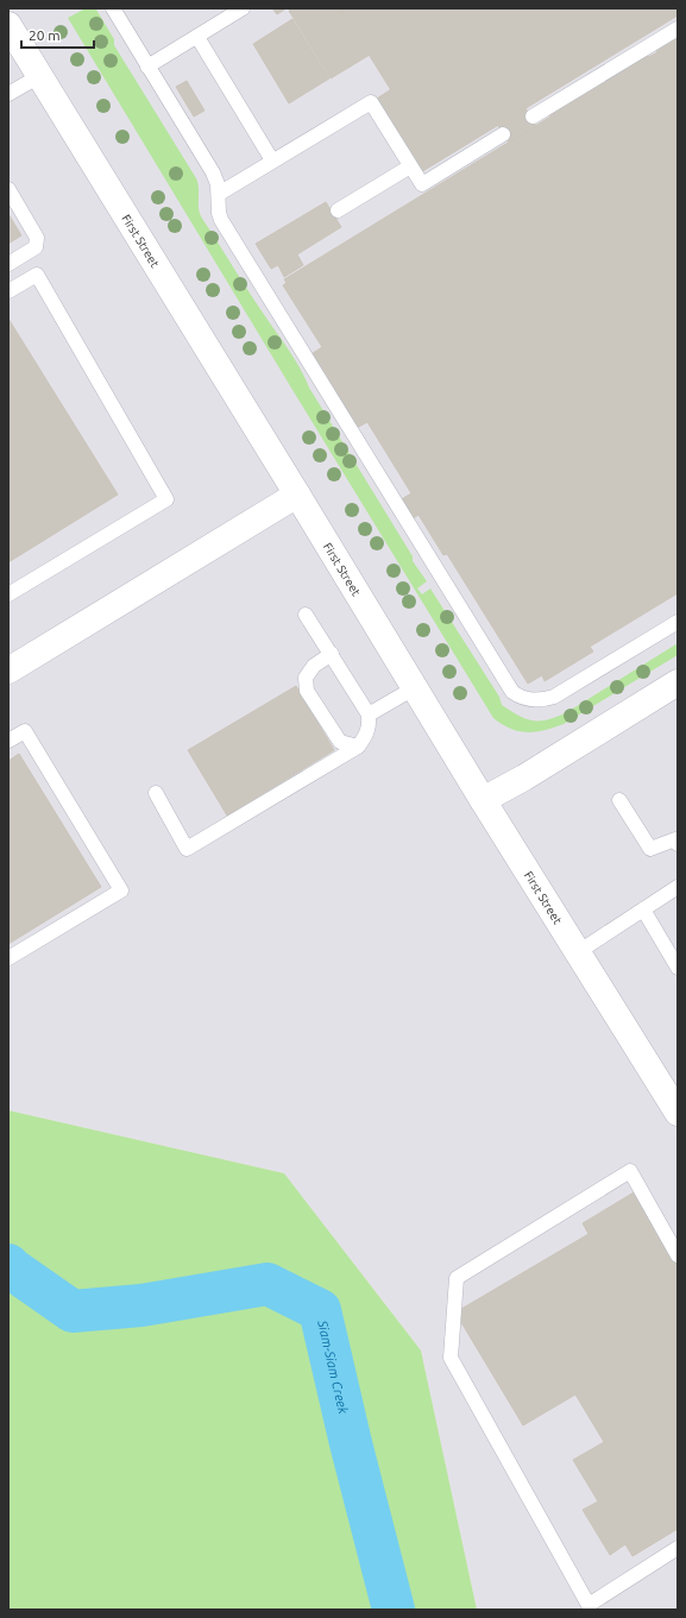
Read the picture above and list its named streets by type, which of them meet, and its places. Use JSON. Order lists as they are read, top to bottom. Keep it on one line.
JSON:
{"streets":{"street":["First Street"]},"water":["Siam-Siam Creek"],"scale_bar":"20 m"}
